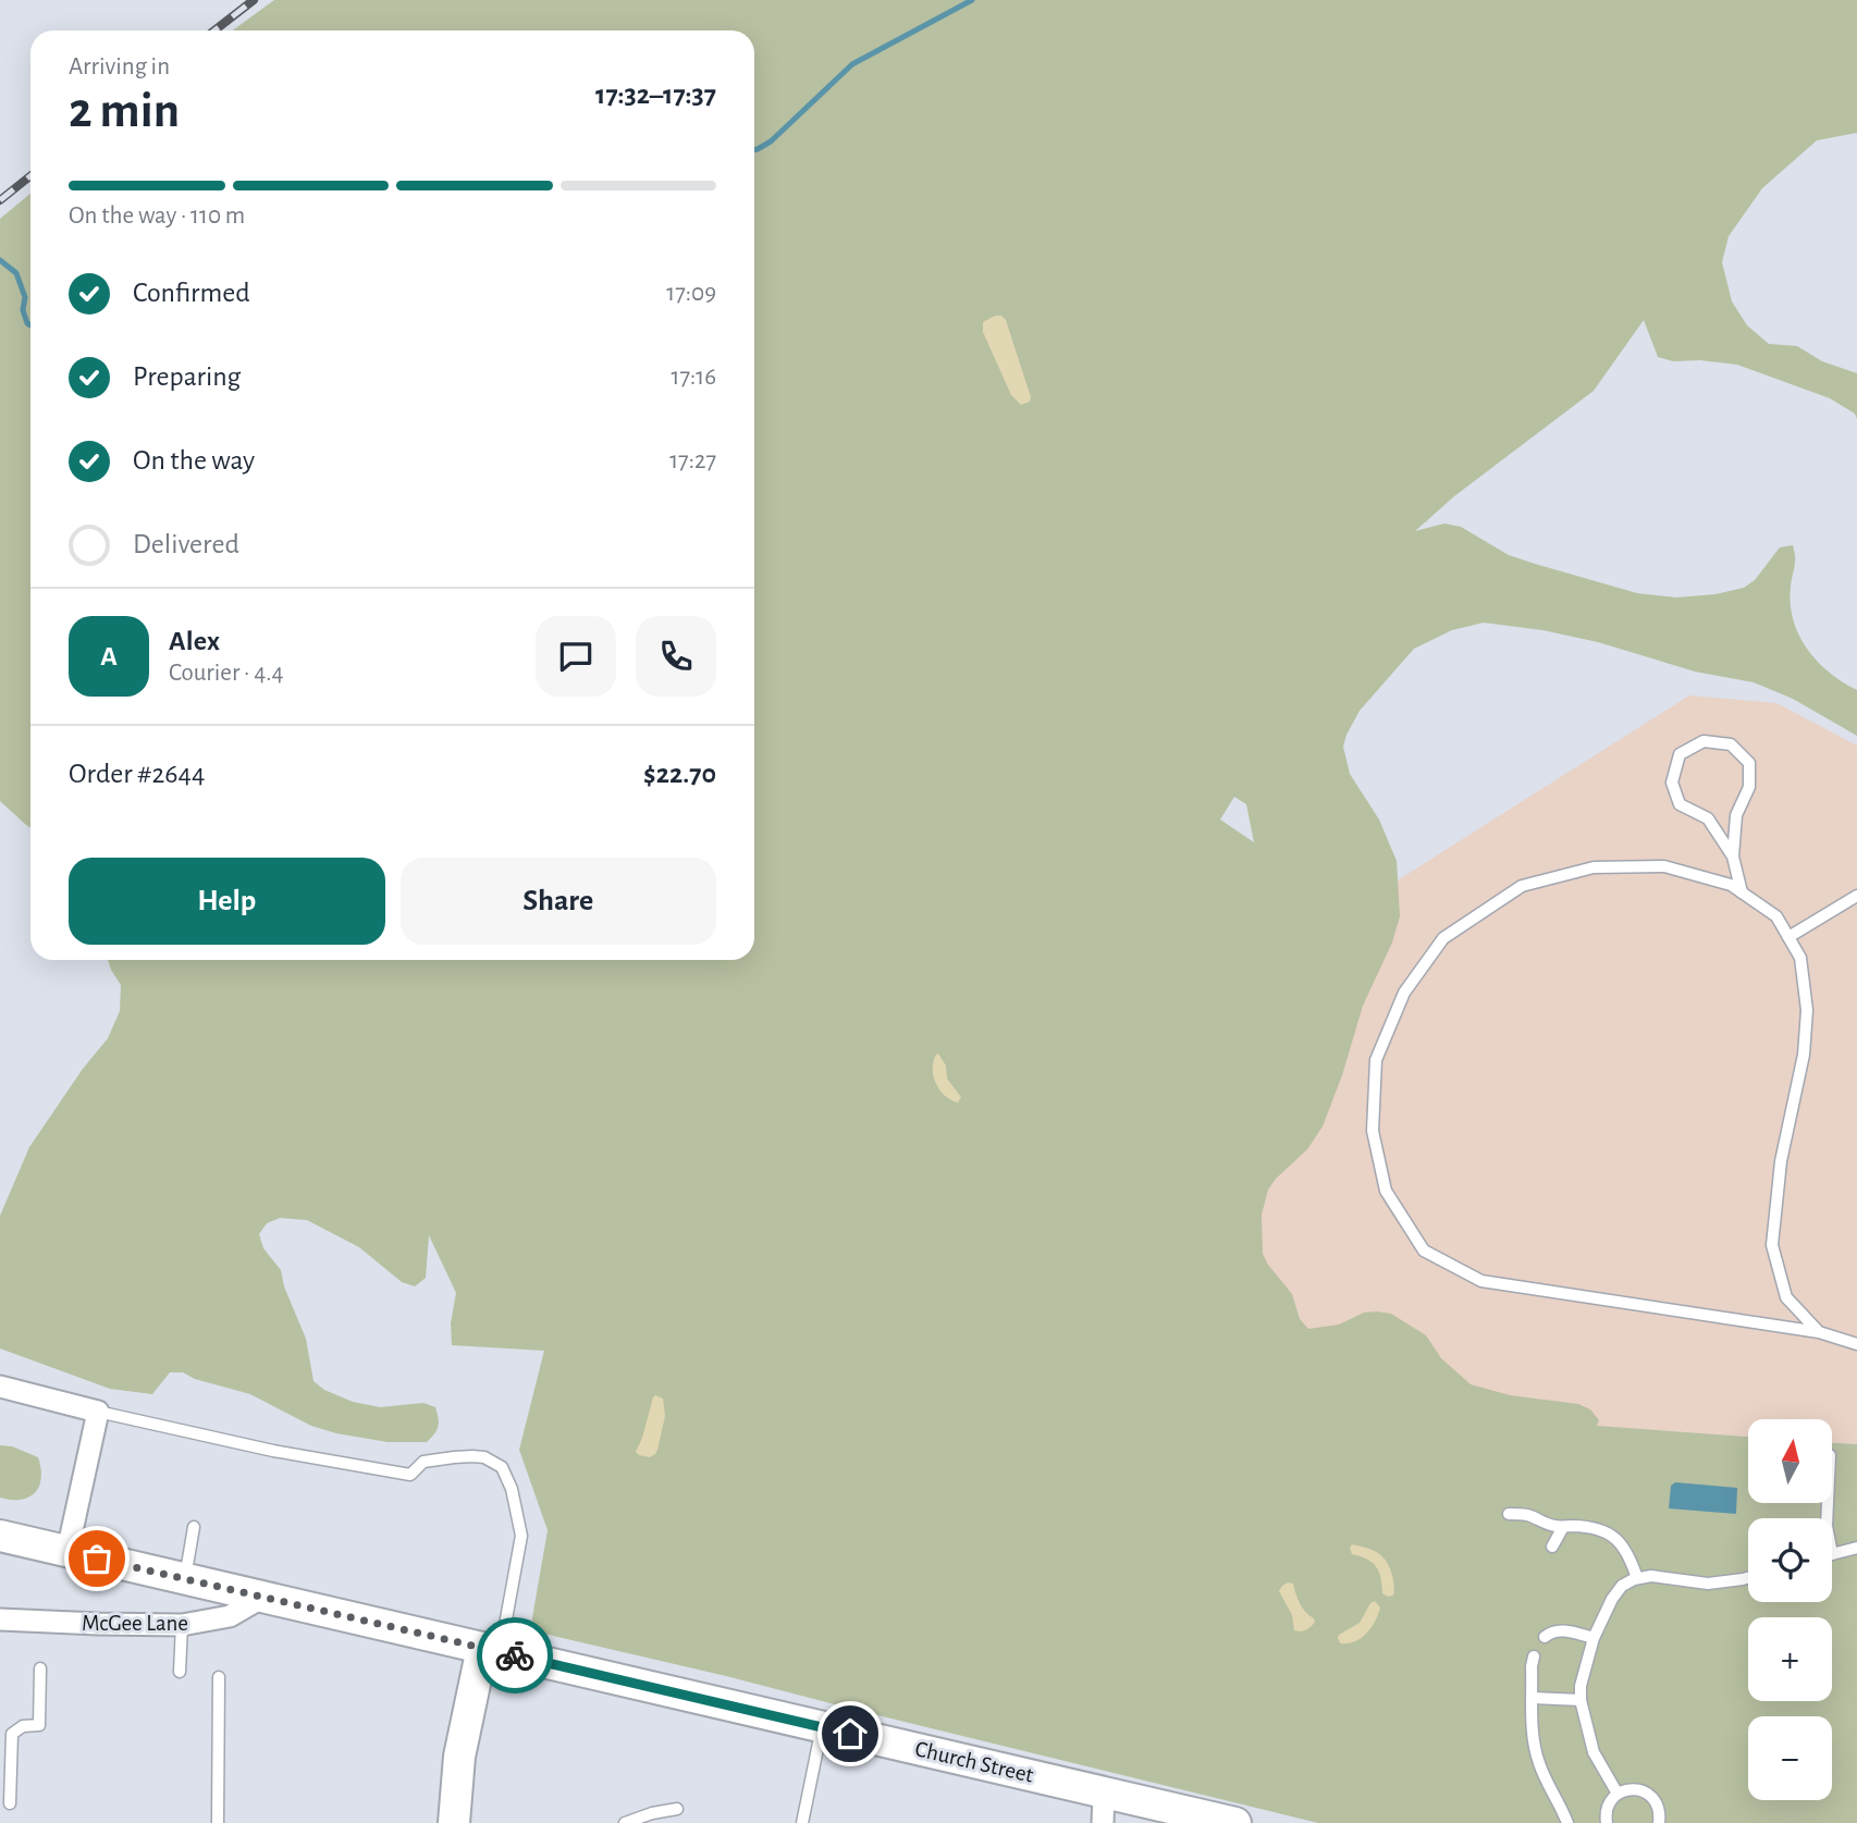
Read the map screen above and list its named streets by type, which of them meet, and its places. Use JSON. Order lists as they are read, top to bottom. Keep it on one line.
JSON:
{"streets":{"main road":["Church Street"],"street":["McGee Lane"]},"crossings":[["McGee Lane","Church Street"]],"north":"top","page":{"heading":["2 min","Arriving in","17:32–17:37"],"panel":["Alex","Courier · 4.4","Order #2644","$22.70"],"bar":"On the way · 110 m","list":[["Confirmed","17:09"],["Preparing","17:16"],["On the way","17:27"],"Delivered"],"round":"A","buttons":["Help","Share"],"map_buttons":["+","−"]}}
